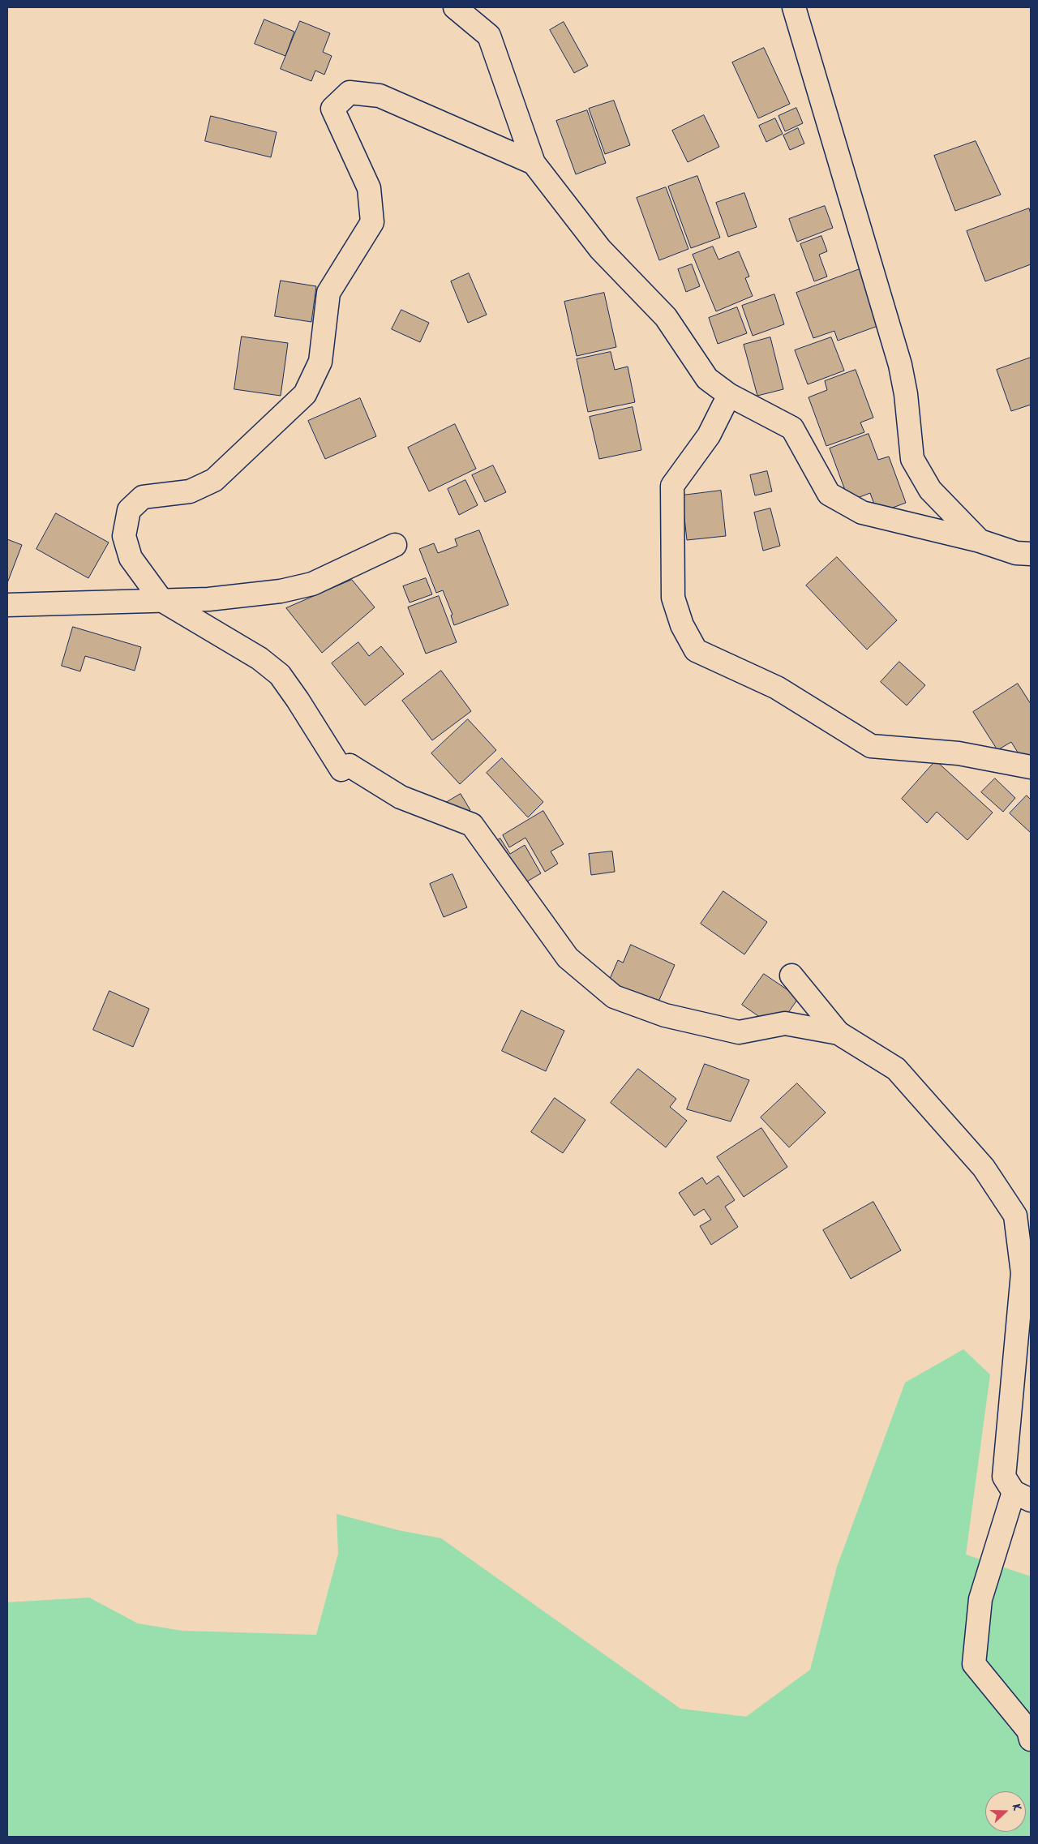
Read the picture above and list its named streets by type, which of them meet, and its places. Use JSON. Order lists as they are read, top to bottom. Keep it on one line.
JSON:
{"north":"right"}
